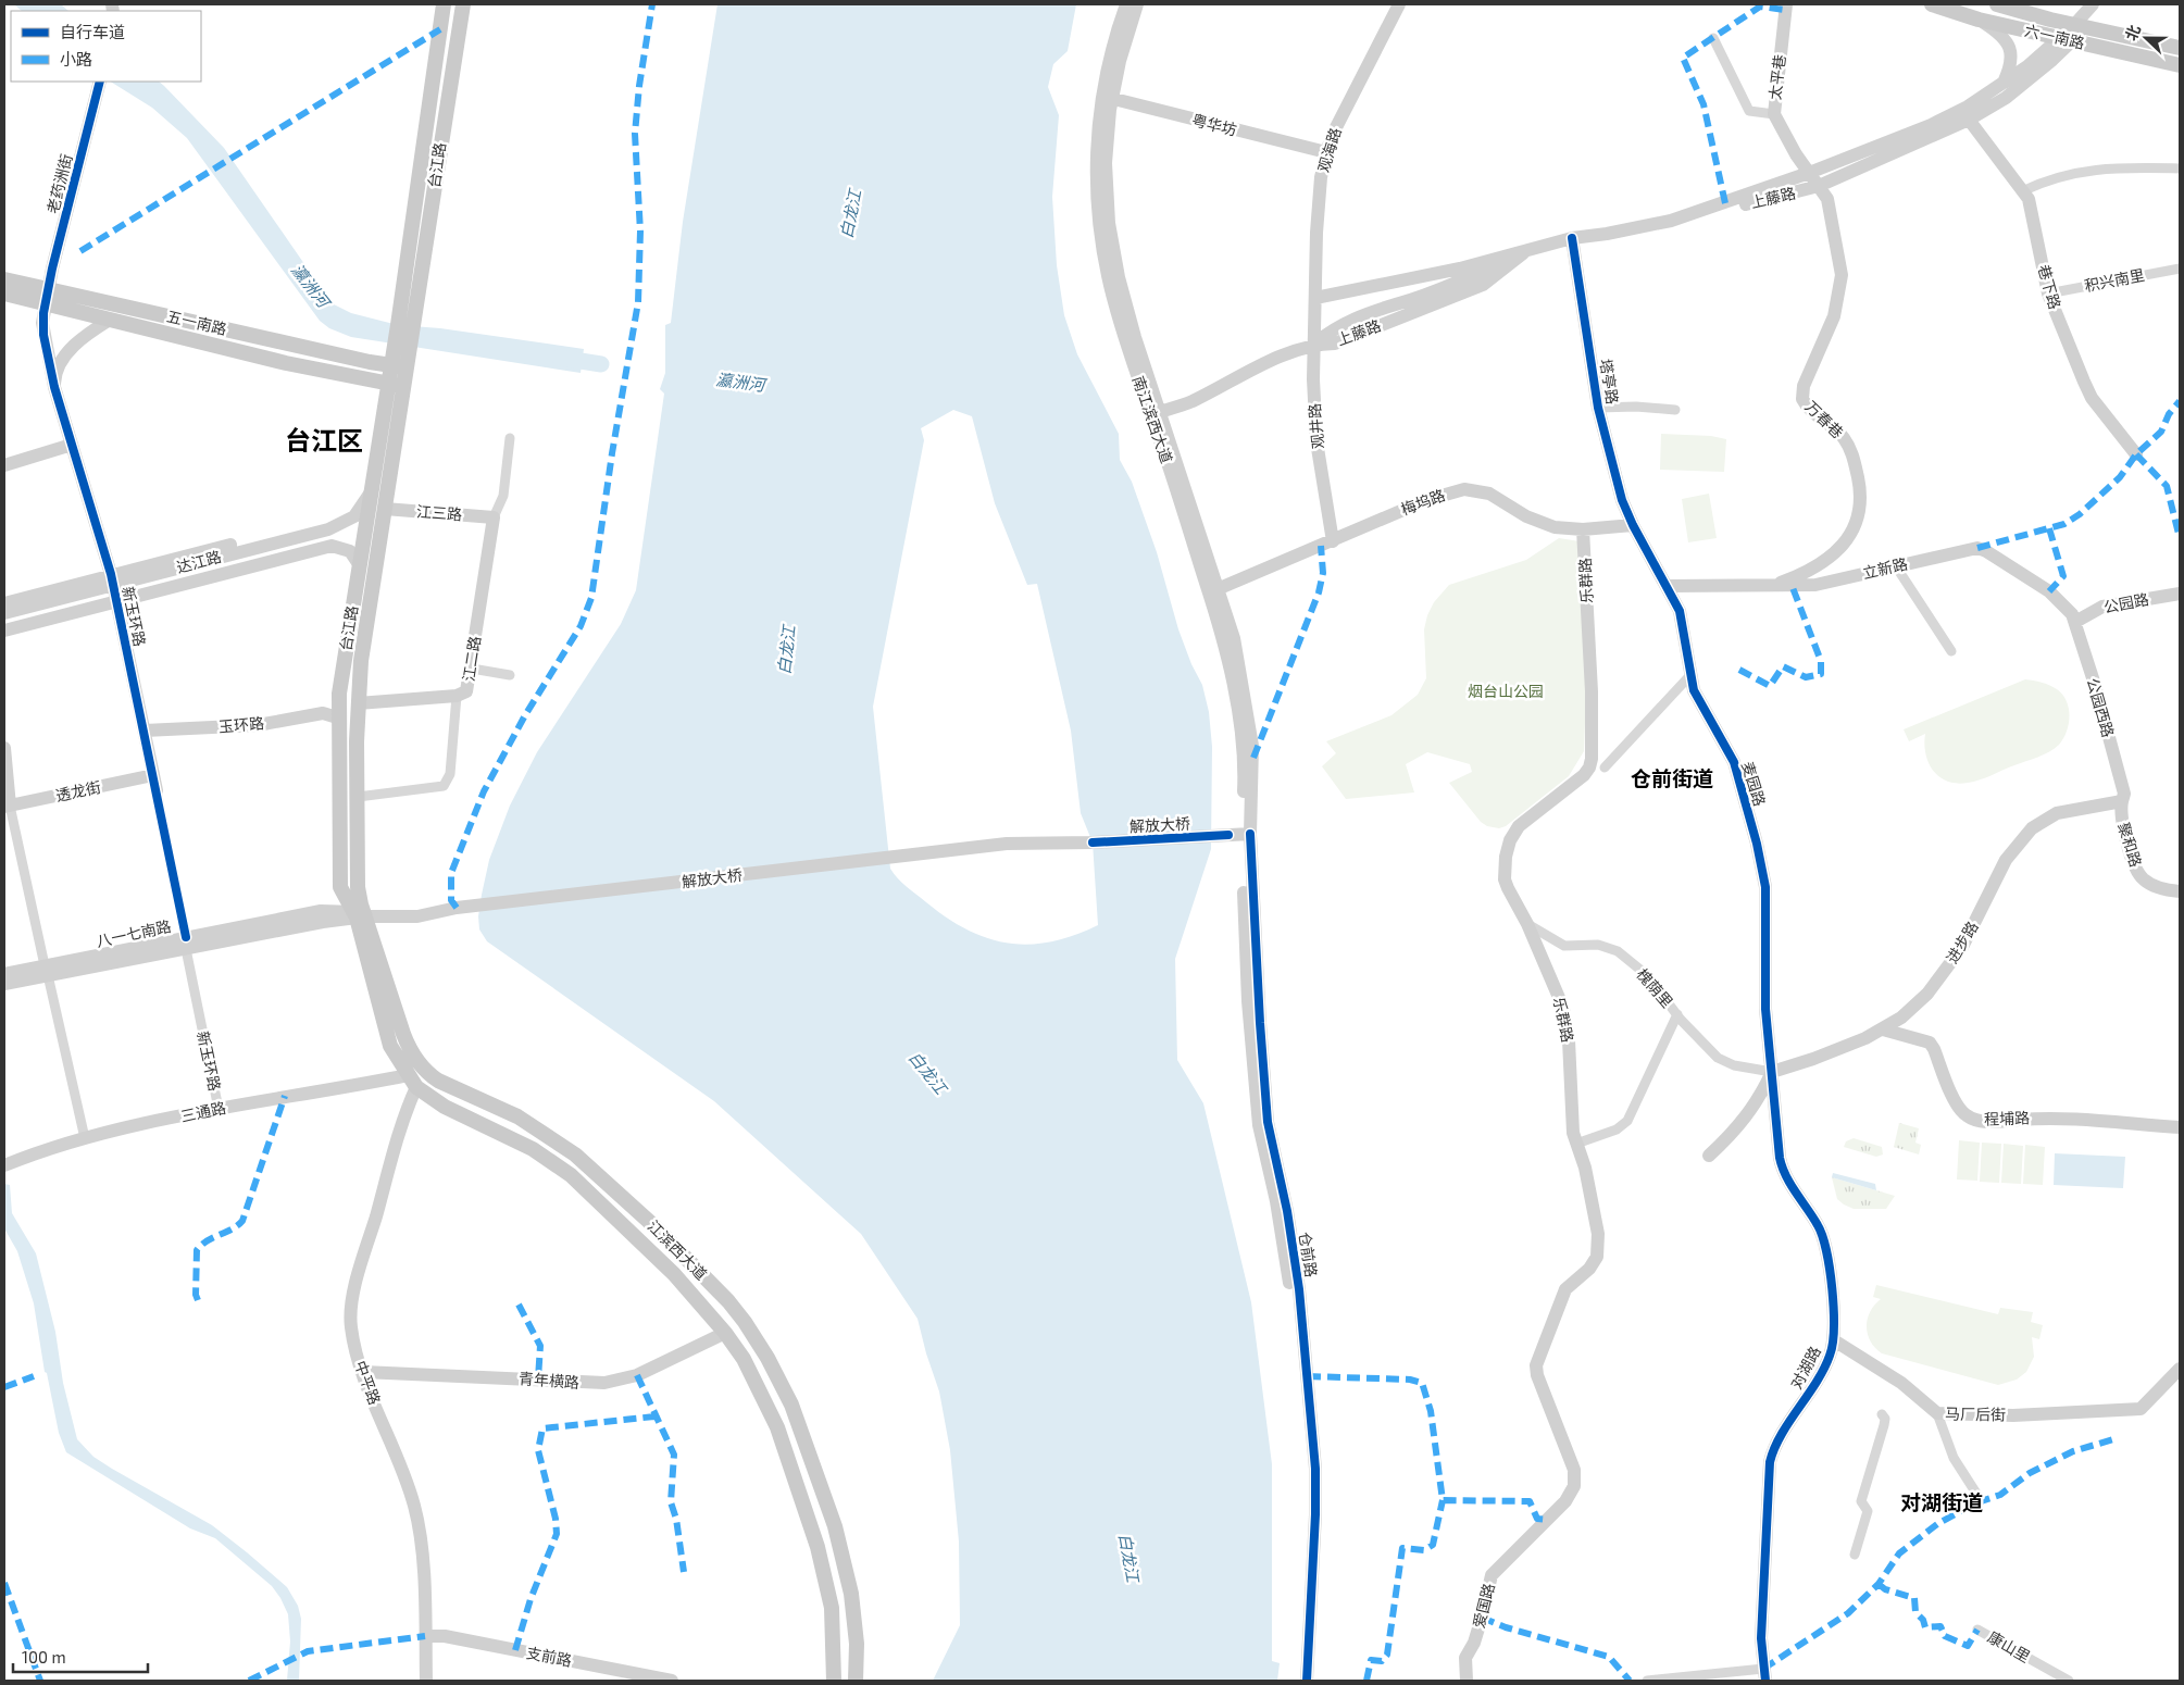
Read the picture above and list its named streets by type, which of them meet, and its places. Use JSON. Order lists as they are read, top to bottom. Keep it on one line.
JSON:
{"streets":{"main road":["六一南路","台江路","五一南路","江滨西大道"],"street":["太平巷","粤华坊","观海路","老药洲街","上藤路","积兴南里","巷下路","塔亭路","南江滨西大道","万春巷","观井路","梅坞路","江三路","达江路","立新路","乐群路","公园路","新玉环路","江二路","公园西路","玉环路","麦园路","透龙街","解放大桥","聚和路","八一七南路","进步路","槐荫里","三通路","程埔路","仓前路","对湖路","青年横路","中平路","马厂后街","爱国路","康山里","支前路"]},"crossings":[["六一南路","上藤路"],["太平巷","上藤路"],["太平巷","万春巷"],["粤华坊","观海路"],["粤华坊","南江滨西大道"],["观海路","观井路"],["台江路","五一南路"],["台江路","江三路"],["台江路","达江路"],["台江路","江二路"],["台江路","玉环路"],["台江路","八一七南路"],["台江路","江滨西大道"],["老药洲街","五一南路"],["老药洲街","新玉环路"],["上藤路","巷下路"],["上藤路","塔亭路"],["上藤路","南江滨西大道"],["上藤路","万春巷"],["上藤路","观井路"],["积兴南里","巷下路"],["五一南路","新玉环路"],["塔亭路","梅坞路"],["塔亭路","麦园路"],["南江滨西大道","梅坞路"],["南江滨西大道","解放大桥"],["南江滨西大道","仓前路"],["万春巷","立新路"],["观井路","梅坞路"],["梅坞路","乐群路"],["梅坞路","麦园路"],["江三路","江二路"],["达江路","新玉环路"],["立新路","公园路"],["立新路","公园西路"],["立新路","麦园路"],["乐群路","槐荫里"],["乐群路","爱国路"],["公园路","公园西路"],["新玉环路","玉环路"],["新玉环路","透龙街"],["新玉环路","八一七南路"],["新玉环路","三通路"],["公园西路","聚和路"],["公园西路","进步路"],["麦园路","进步路"],["麦园路","槐荫里"],["麦园路","对湖路"],["解放大桥","八一七南路"],["解放大桥","仓前路"],["聚和路","进步路"],["八一七南路","江滨西大道"],["进步路","槐荫里"],["进步路","程埔路"],["进步路","对湖路"],["槐荫里","对湖路"],["三通路","江滨西大道"],["三通路","中平路"],["江滨西大道","青年横路"],["江滨西大道","中平路"],["对湖路","马厂后街"],["青年横路","中平路"],["中平路","支前路"]],"districts":["台江区","仓前街道","对湖街道"],"water":["白龙江","瀛洲河"],"parks":["烟台山公园"],"legend":["自行车道","小路"],"scale_bar":"100 m","north":"left"}
